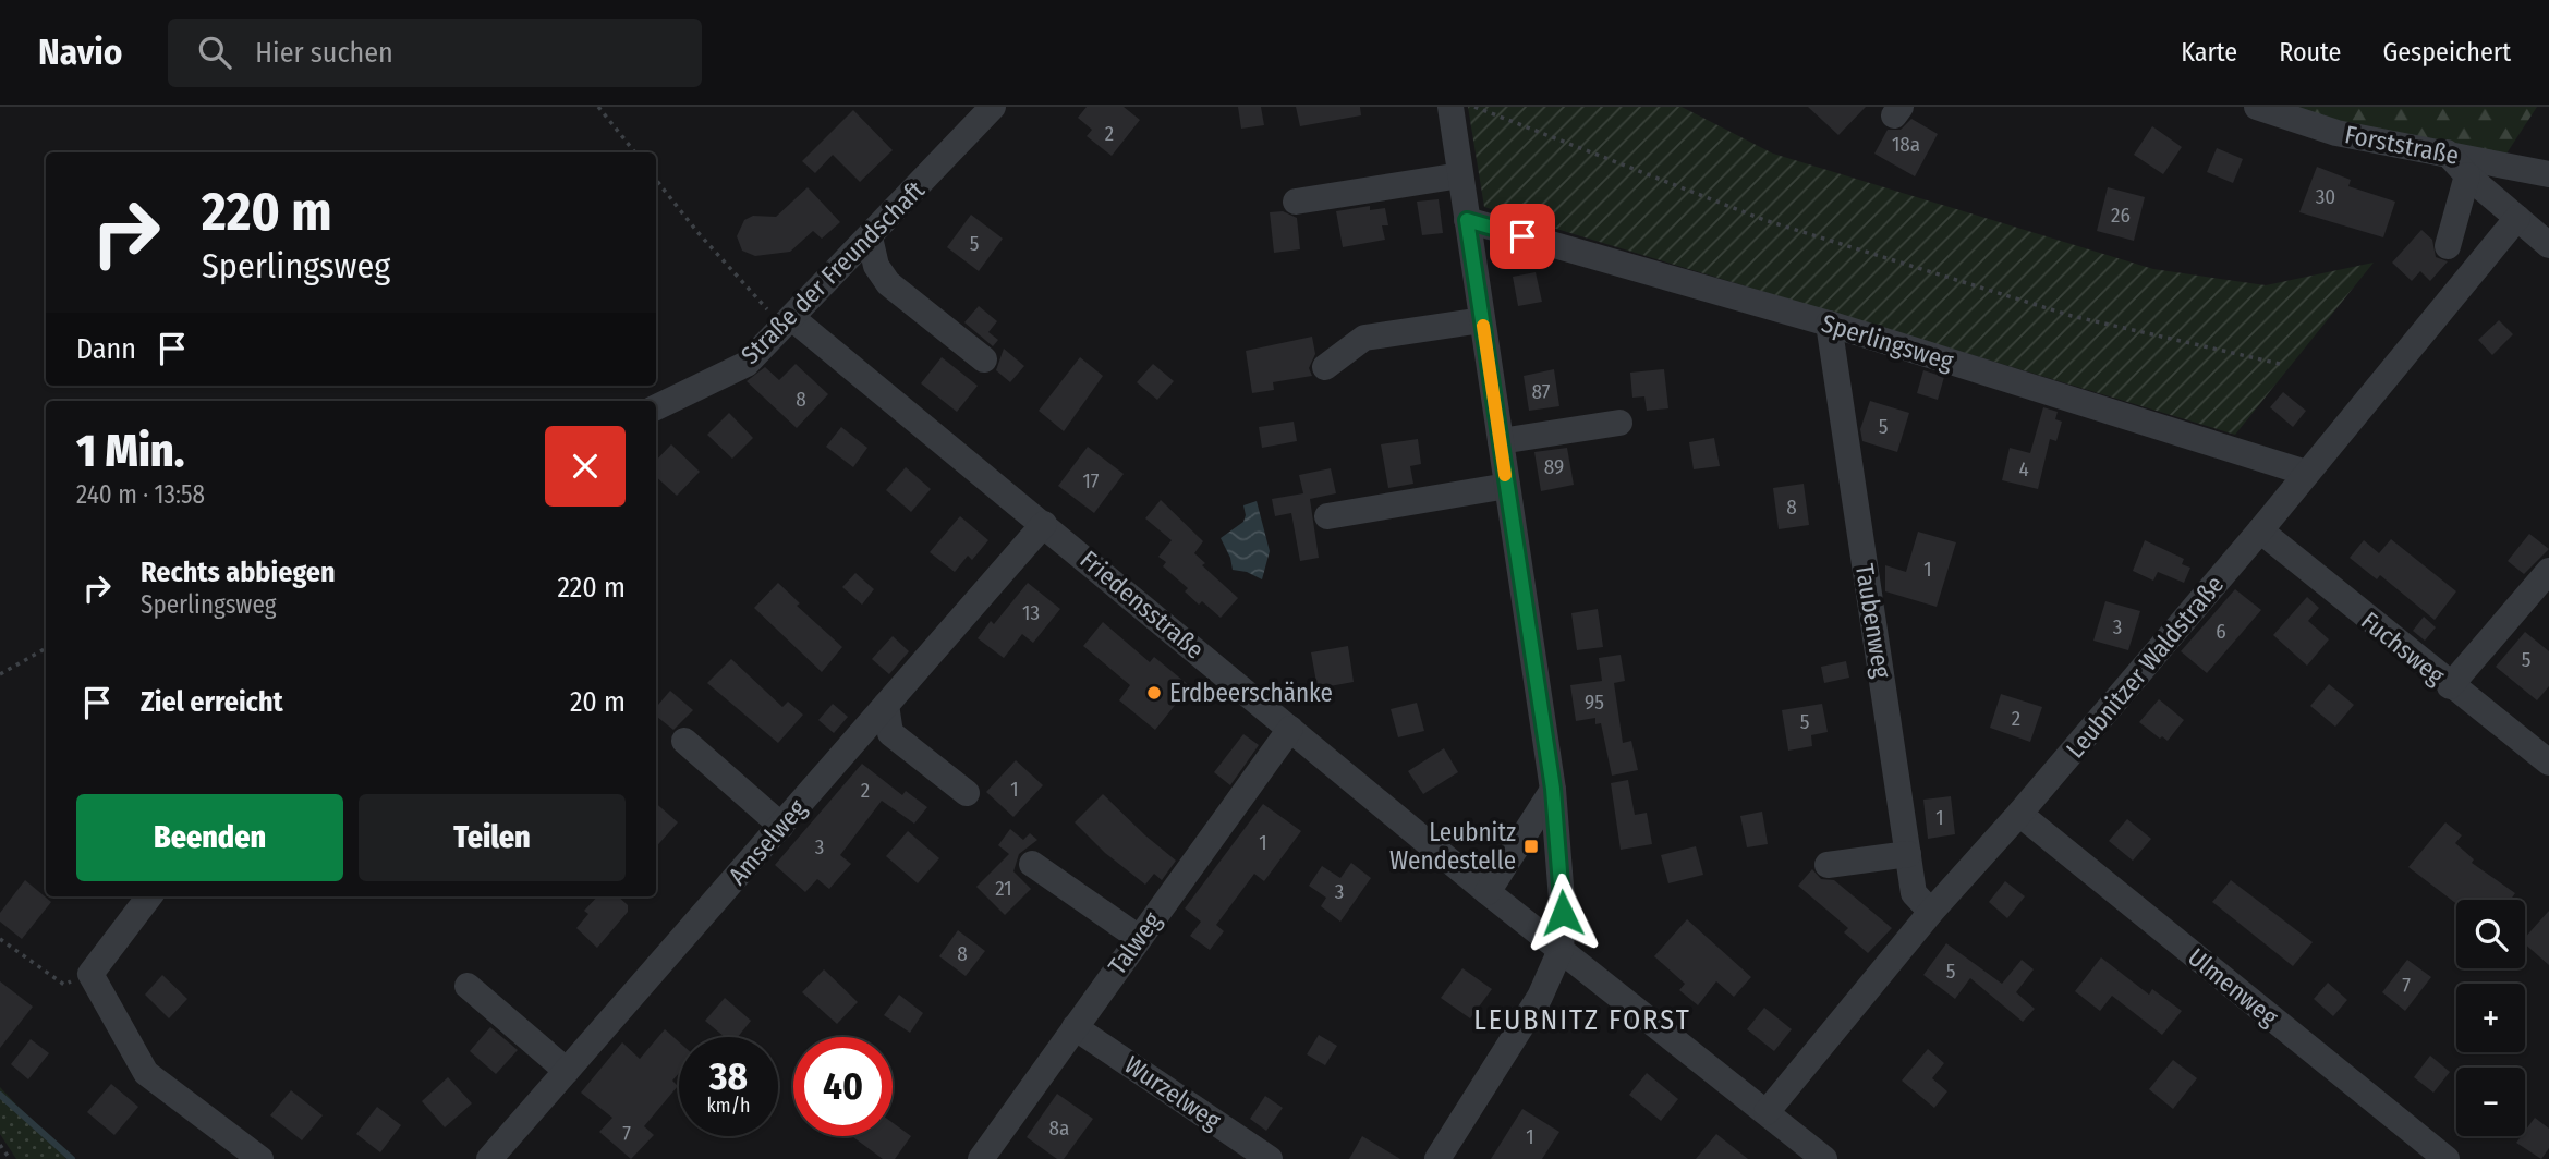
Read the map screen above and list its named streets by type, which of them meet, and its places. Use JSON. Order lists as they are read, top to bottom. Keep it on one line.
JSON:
{"streets":{"street":["Forststraße","Straße der Freundschaft","Sperlingsweg","Friedensstraße","Taubenweg","Fuchsweg","Leubnitzer Waldstraße","Amselweg","Talweg","Ulmenweg","Wurzelweg"]},"crossings":[["Straße der Freundschaft","Friedensstraße"],["Sperlingsweg","Taubenweg"],["Sperlingsweg","Leubnitzer Waldstraße"],["Friedensstraße","Leubnitzer Waldstraße"],["Friedensstraße","Amselweg"],["Friedensstraße","Talweg"],["Taubenweg","Leubnitzer Waldstraße"],["Fuchsweg","Leubnitzer Waldstraße"],["Leubnitzer Waldstraße","Ulmenweg"],["Talweg","Wurzelweg"]],"districts":["LEUBNITZ FORST"],"places":{"other":["Erdbeerschänke"],"transit":["Leubnitz Wendestelle"]},"house_numbers":["2","18a","30","26","5","87","8","5","89","4","17","8","1","13","3","6","5","95","2","5","1","2","1","1","3","21","3","8","5","7","8a","7","1"],"page":{"header":"Navio","search":"Hier suchen","nav":["Karte","Route","Gespeichert"],"turn":["220 m","Sperlingsweg"],"then":"Dann","heading":["1 Min.","240 m · 13:58"],"list":[{"name":"Rechts abbiegen","note":"Sperlingsweg","value":"220 m"},{"name":"Ziel erreicht","value":"20 m"}],"buttons":["Beenden","Teilen"],"map_buttons":["+","−"],"speed":"38 km/h","limit":"40"}}
